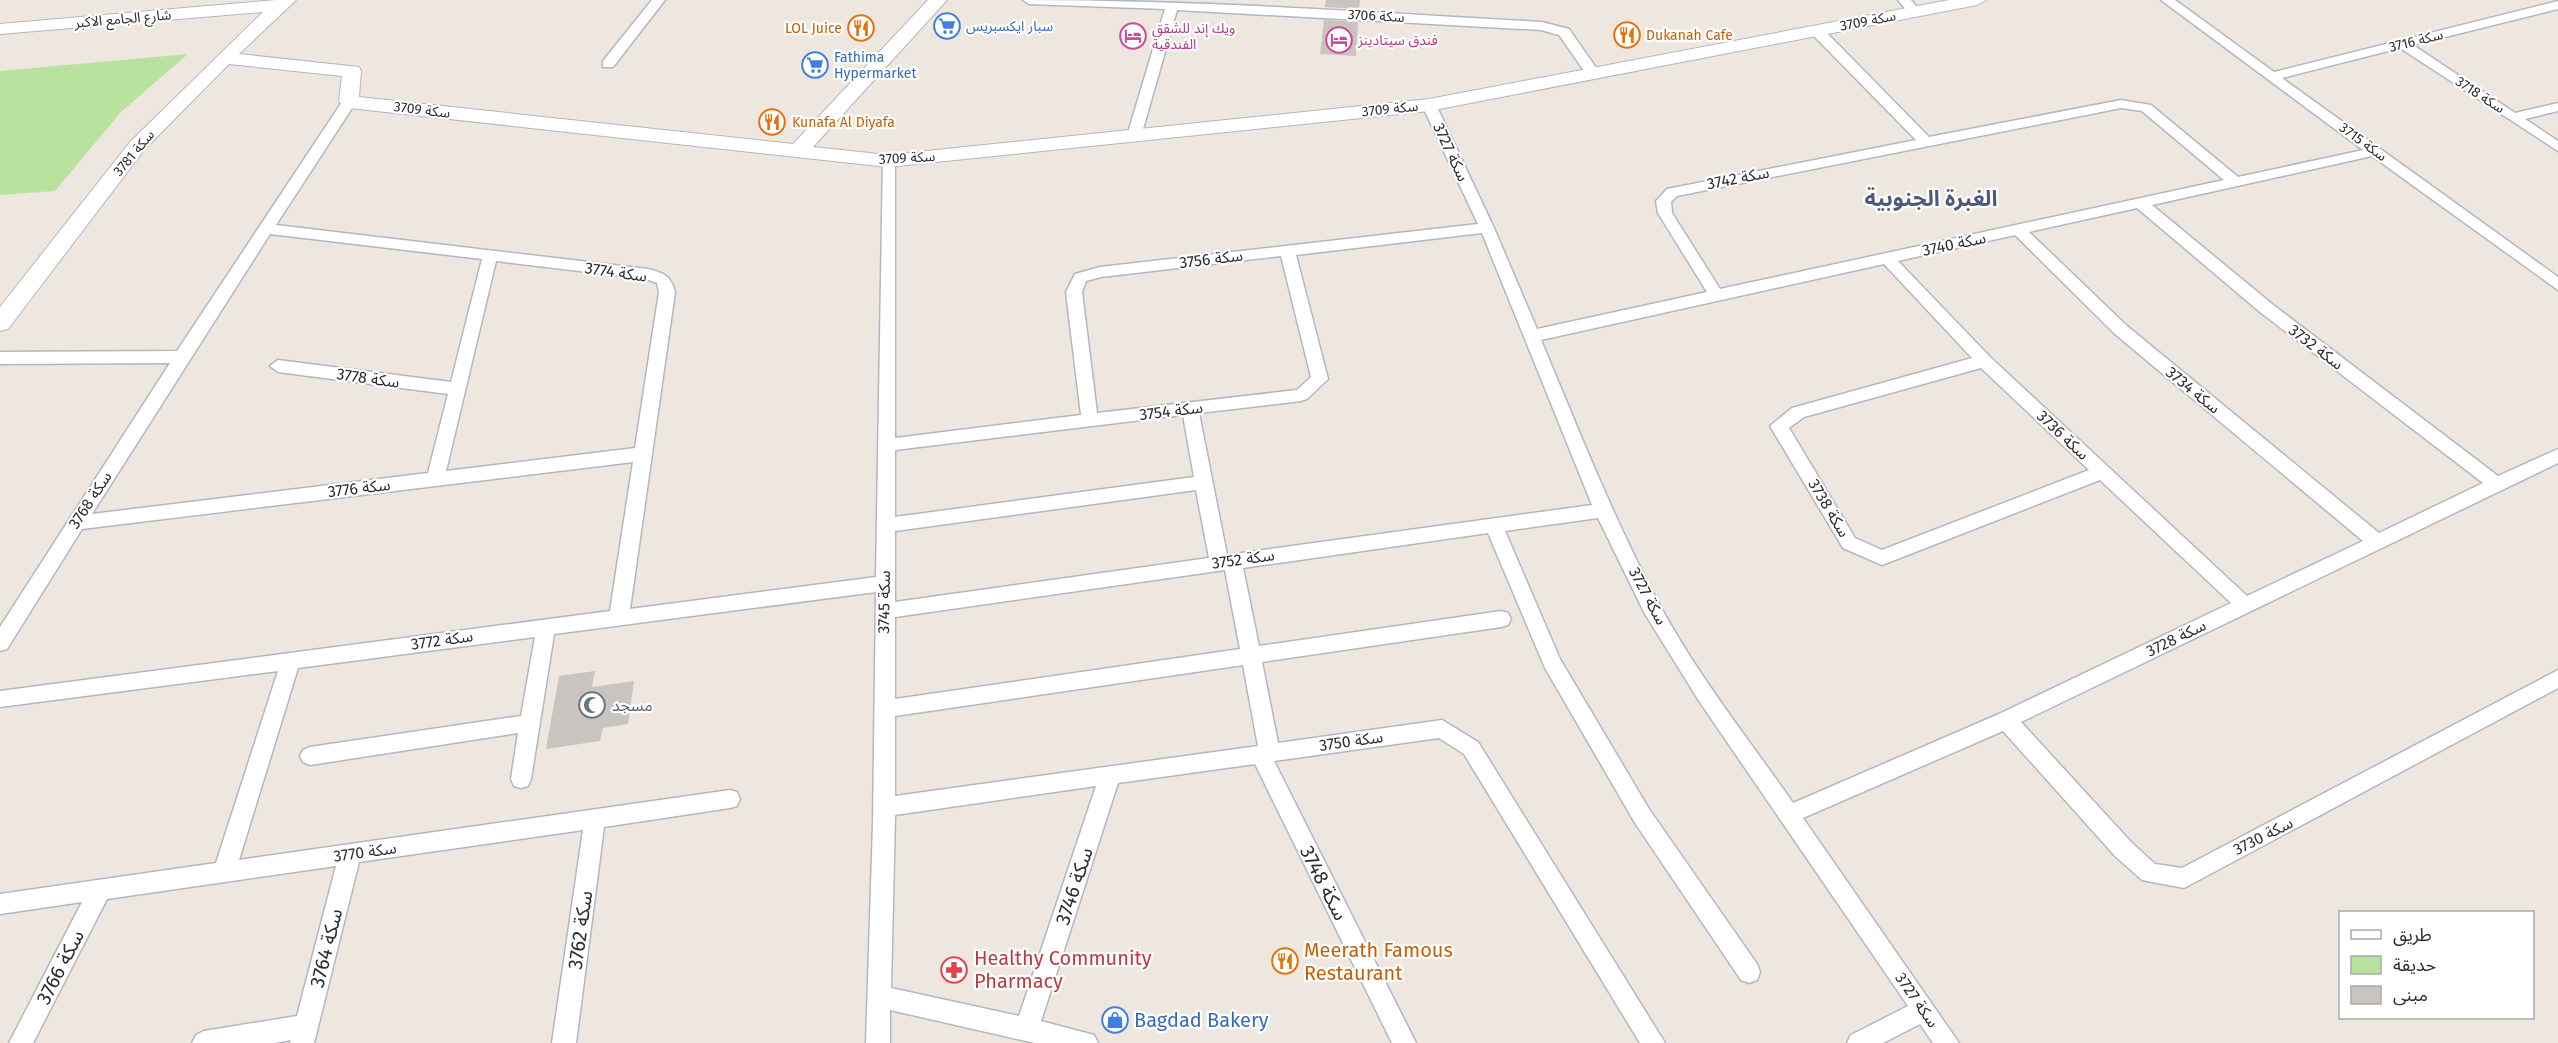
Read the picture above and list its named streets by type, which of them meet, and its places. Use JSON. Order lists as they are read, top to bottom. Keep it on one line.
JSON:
{"streets":{"street":["سكة 3706","شارع الجامع الاكبر","سكة 3709","سكة 3716","سكة 3718","سكة 3715","سكة 3727","سكة 3781","سكة 3742","سكة 3740","سكة 3756","سكة 3774","سكة 3732","سكة 3778","سكة 3734","سكة 3754","سكة 3736","سكة 3776","سكة 3768","سكة 3738","سكة 3752","سكة 3745","سكة 3728","سكة 3772","سكة 3750","سكة 3730","سكة 3770","سكة 3748","سكة 3746","سكة 3762","سكة 3764","سكة 3766"]},"crossings":[["سكة 3706","سكة 3709"],["شارع الجامع الاكبر","سكة 3781"],["سكة 3709","سكة 3727"],["سكة 3709","سكة 3768"],["سكة 3709","سكة 3745"],["سكة 3716","سكة 3718"],["سكة 3716","سكة 3715"],["سكة 3715","سكة 3740"],["سكة 3727","سكة 3740"],["سكة 3727","سكة 3756"],["سكة 3727","سكة 3752"],["سكة 3727","سكة 3728"],["سكة 3742","سكة 3740"],["سكة 3740","سكة 3732"],["سكة 3740","سكة 3734"],["سكة 3740","سكة 3736"],["سكة 3756","سكة 3754"],["سكة 3774","سكة 3776"],["سكة 3774","سكة 3768"],["سكة 3774","سكة 3772"],["سكة 3732","سكة 3728"],["سكة 3734","سكة 3728"],["سكة 3754","سكة 3745"],["سكة 3754","سكة 3748"],["سكة 3736","سكة 3738"],["سكة 3736","سكة 3728"],["سكة 3776","سكة 3768"],["سكة 3752","سكة 3745"],["سكة 3752","سكة 3748"],["سكة 3745","سكة 3772"],["سكة 3745","سكة 3750"],["سكة 3728","سكة 3730"],["سكة 3750","سكة 3748"],["سكة 3750","سكة 3746"],["سكة 3770","سكة 3762"],["سكة 3770","سكة 3764"],["سكة 3770","سكة 3766"]],"districts":["الغبرة الجنوبية"],"places":{"supermarket":["سبار ايكسبريس","Fathima Hypermarket"],"restaurant":["LOL Juice","Dukanah Cafe","Kunafa Al Diyafa","Meerath Famous Restaurant"],"hotel":["ويك إند للشقق الفندقية","فندق سيتادينز"],"mosque":["مسجد"],"pharmacy":["Healthy Community Pharmacy"],"shop":["Bagdad Bakery"]},"legend":["طريق","حديقة","مبنى"]}
